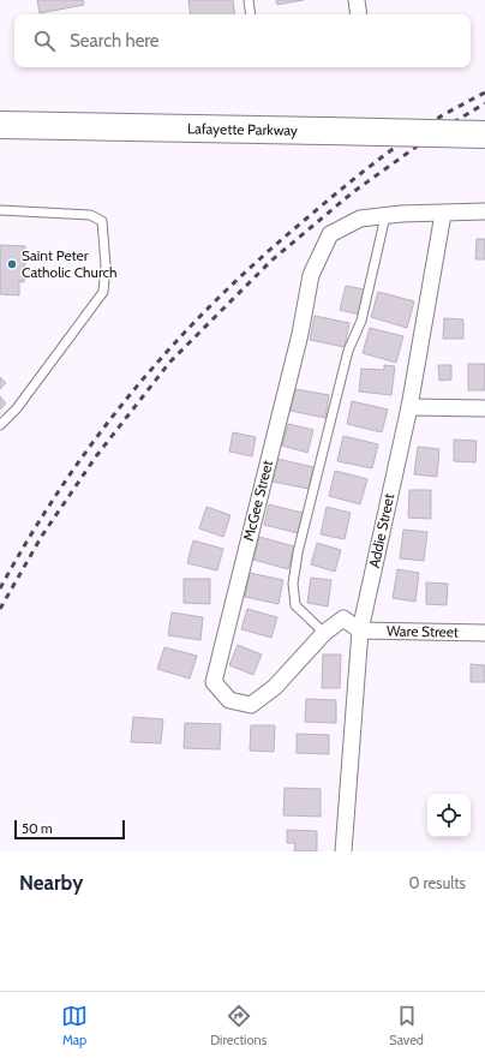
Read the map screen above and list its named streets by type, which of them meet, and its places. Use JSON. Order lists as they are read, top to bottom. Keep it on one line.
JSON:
{"streets":{"highway":["Lafayette Parkway"],"street":["McGee Street","Addie Street","Ware Street"]},"crossings":[["McGee Street","Addie Street"],["McGee Street","Ware Street"],["Addie Street","Ware Street"]],"places":["Saint Peter Catholic Church"],"scale_bar":"50 m","page":{"search":"Search here","scale":"50 m","heading":["Nearby","0 results"],"nav":["Map","Directions","Saved"]}}
